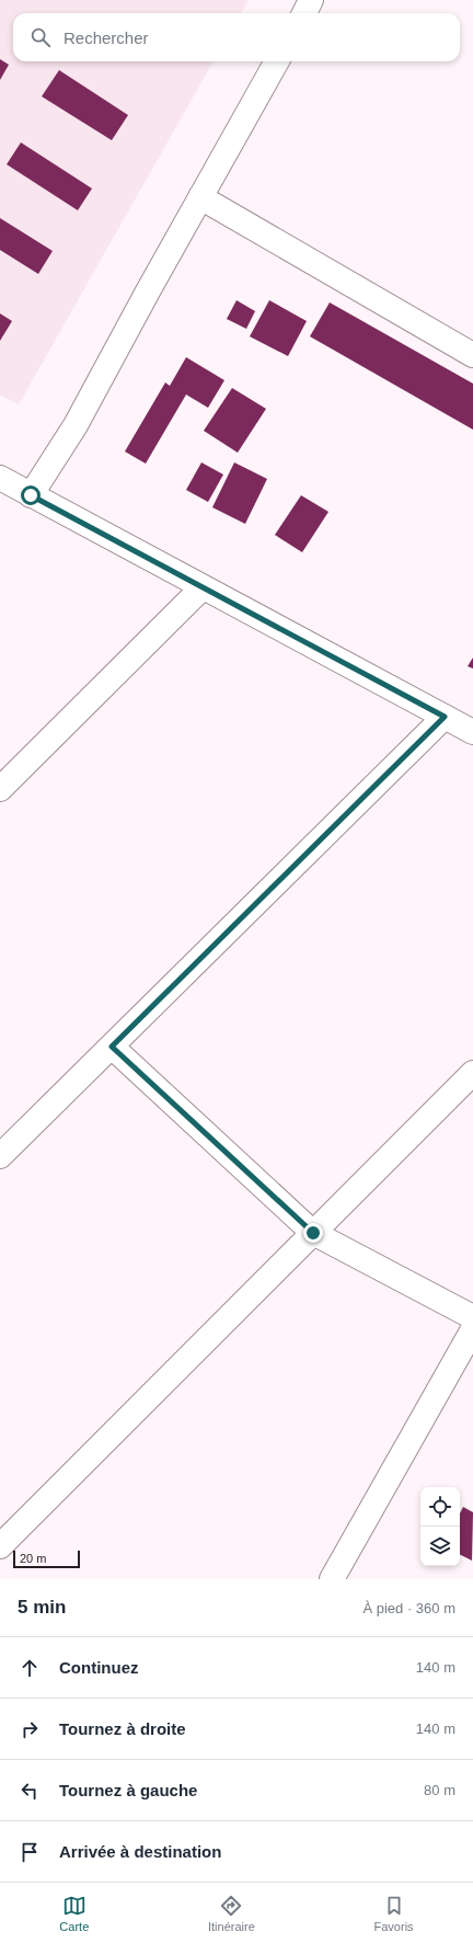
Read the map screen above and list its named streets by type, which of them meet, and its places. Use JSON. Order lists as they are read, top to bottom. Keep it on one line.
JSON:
{"scale_bar":"20 m","page":{"search":"Rechercher","scale":"20 m","heading":["5 min","À pied · 360 m"],"list":[["Continuez","140 m"],["Tournez à droite","140 m"],["Tournez à gauche","80 m"],"Arrivée à destination"],"nav":["Carte","Itinéraire","Favoris"]}}
